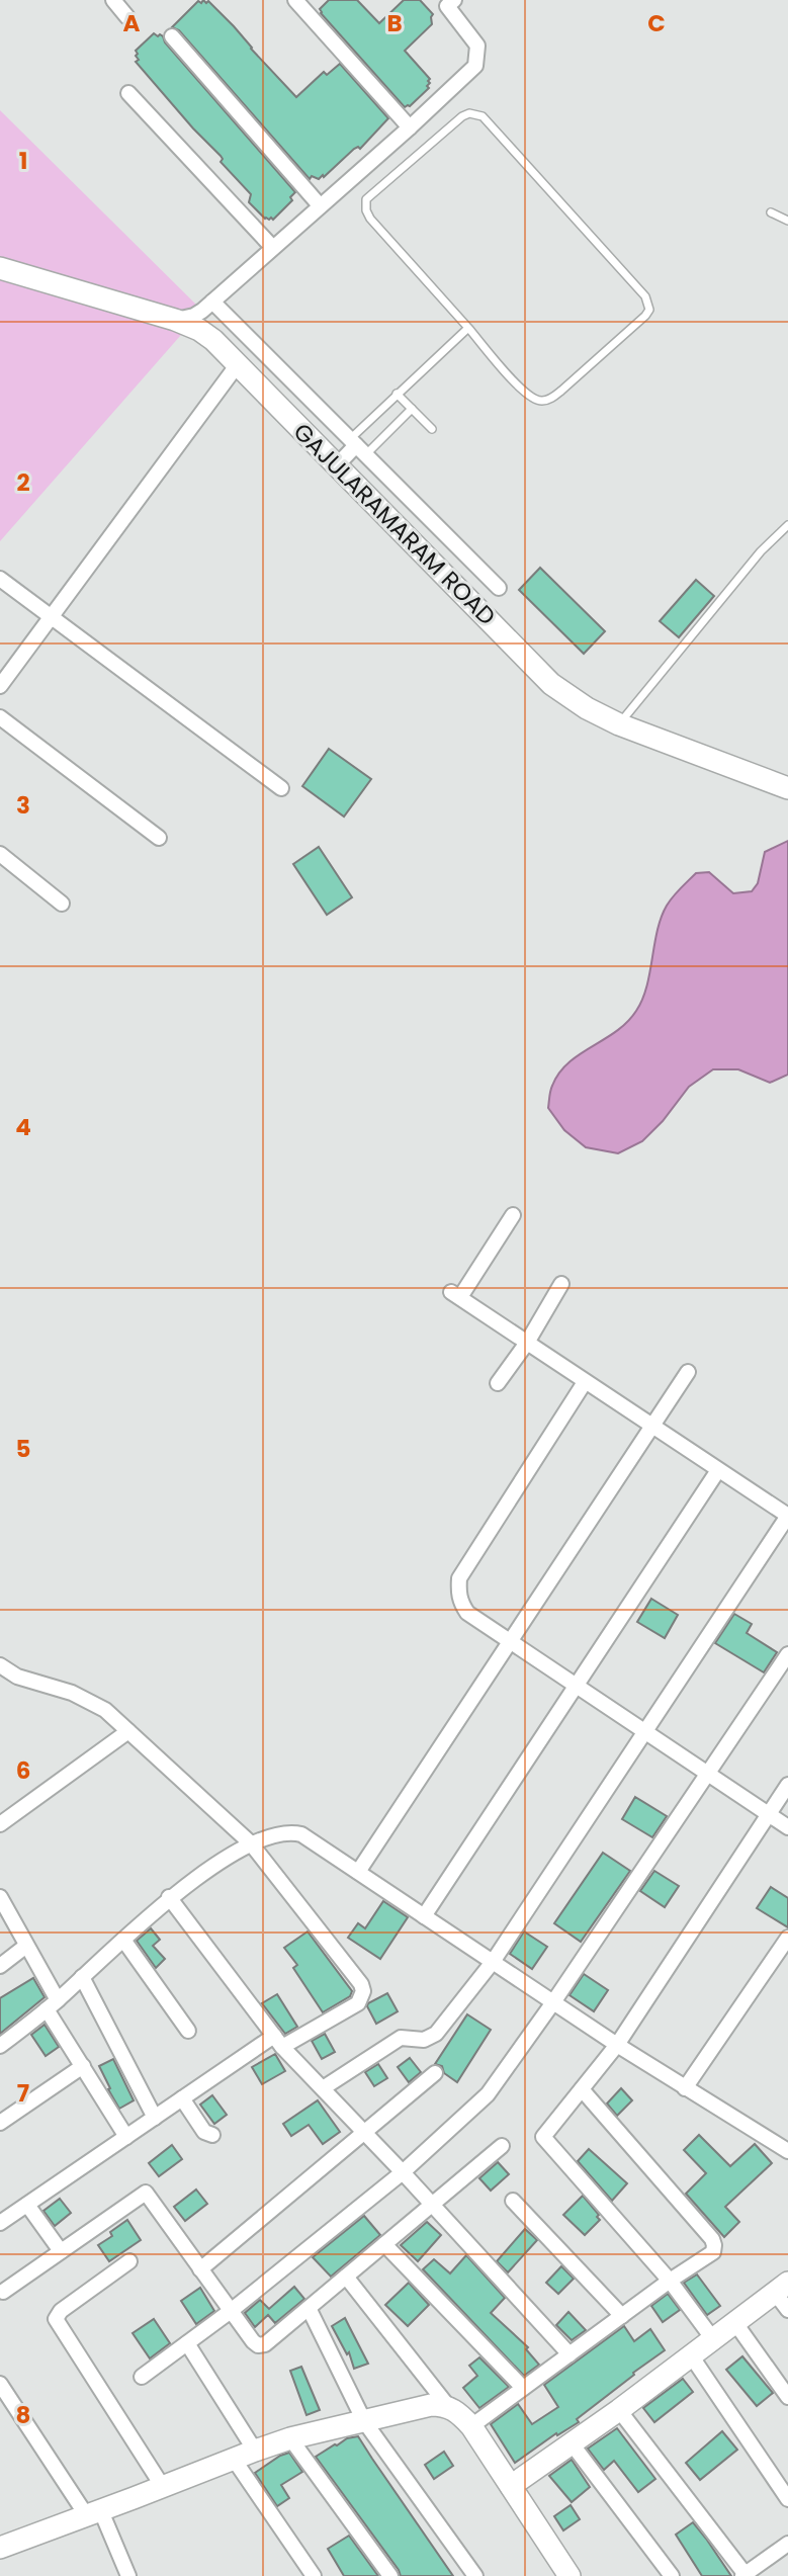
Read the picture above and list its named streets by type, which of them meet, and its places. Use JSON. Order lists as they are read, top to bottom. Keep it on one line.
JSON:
{"streets":{"street":["GAJULARAMARAM ROAD"]},"grid":{"columns":["A","B","C"],"rows":["1","2","3","4","5","6","7","8"]}}
